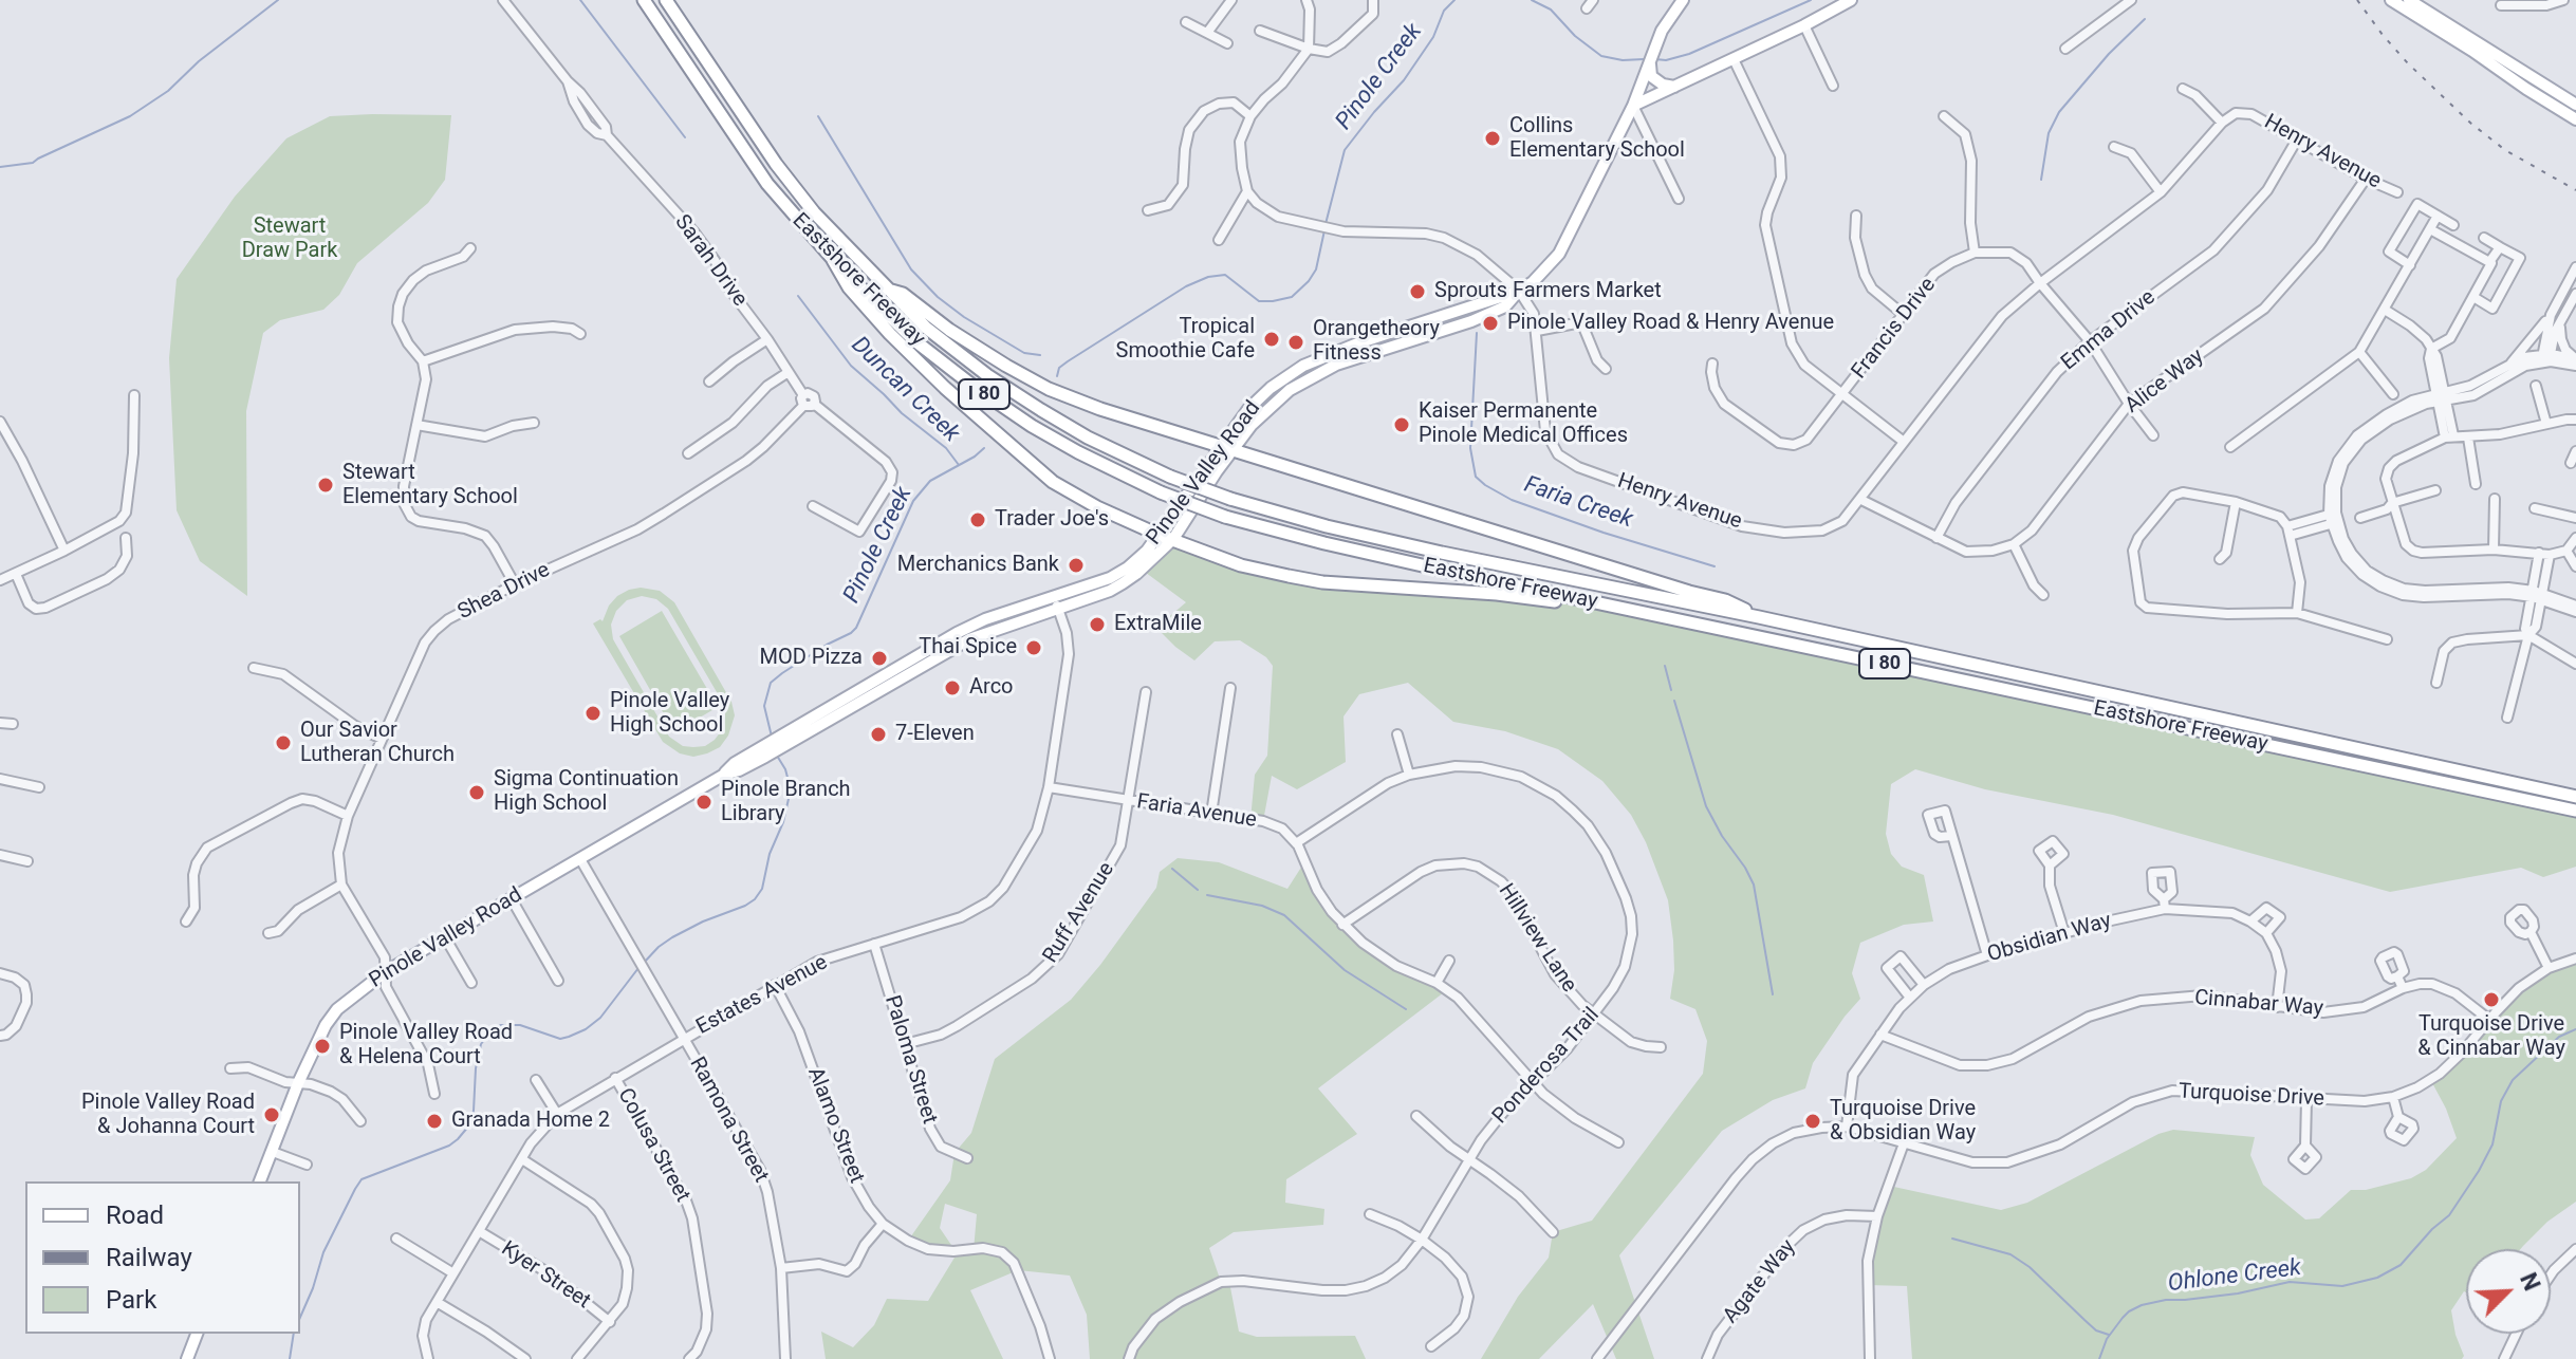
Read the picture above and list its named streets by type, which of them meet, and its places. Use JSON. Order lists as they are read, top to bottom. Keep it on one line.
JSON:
{"streets":{"highway":["Eastshore Freeway","I 80"],"main road":["Pinole Valley Road"],"street":["Henry Avenue","Sarah Drive","Francis Drive","Emma Drive","Alice Way","Shea Drive","Faria Avenue","Ruff Avenue","Hillview Lane","Obsidian Way","Estates Avenue","Cinnabar Way","Paloma Street","Ponderosa Trail","Turquoise Drive","Ramona Street","Alamo Street","Colusa Street","Kyer Street","Agate Way"]},"crossings":[["Henry Avenue","Emma Drive"],["Henry Avenue","Alice Way"],["Henry Avenue","Pinole Valley Road"],["Sarah Drive","Shea Drive"],["Pinole Valley Road","Shea Drive"],["Pinole Valley Road","Estates Avenue"],["Pinole Valley Road","Ramona Street"],["Faria Avenue","Ruff Avenue"],["Faria Avenue","Estates Avenue"],["Faria Avenue","Ponderosa Trail"],["Ruff Avenue","Paloma Street"],["Hillview Lane","Ponderosa Trail"],["Obsidian Way","Cinnabar Way"],["Obsidian Way","Turquoise Drive"],["Estates Avenue","Paloma Street"],["Estates Avenue","Ramona Street"],["Estates Avenue","Alamo Street"],["Estates Avenue","Colusa Street"],["Estates Avenue","Kyer Street"],["Cinnabar Way","Turquoise Drive"]],"water":["Pinole Creek","Duncan Creek","Faria Creek","Ohlone Creek"],"parks":["Stewart Draw Park"],"places":["Collins Elementary School","Sprouts Farmers Market","Pinole Valley Road & Henry Avenue","Tropical Smoothie Cafe","Orangetheory Fitness","Kaiser Permanente Pinole Medical Offices","Stewart Elementary School","Trader Joe's","Merchanics Bank","ExtraMile","Thai Spice","MOD Pizza","Arco","Pinole Valley High School","7-Eleven","Our Savior Lutheran Church","Sigma Continuation High School","Pinole Branch Library","Turquoise Drive & Cinnabar Way","Pinole Valley Road & Helena Court","Pinole Valley Road & Johanna Court","Granada Home 2","Turquoise Drive & Obsidian Way"],"legend":["Road","Railway","Park"],"north":"top right"}
